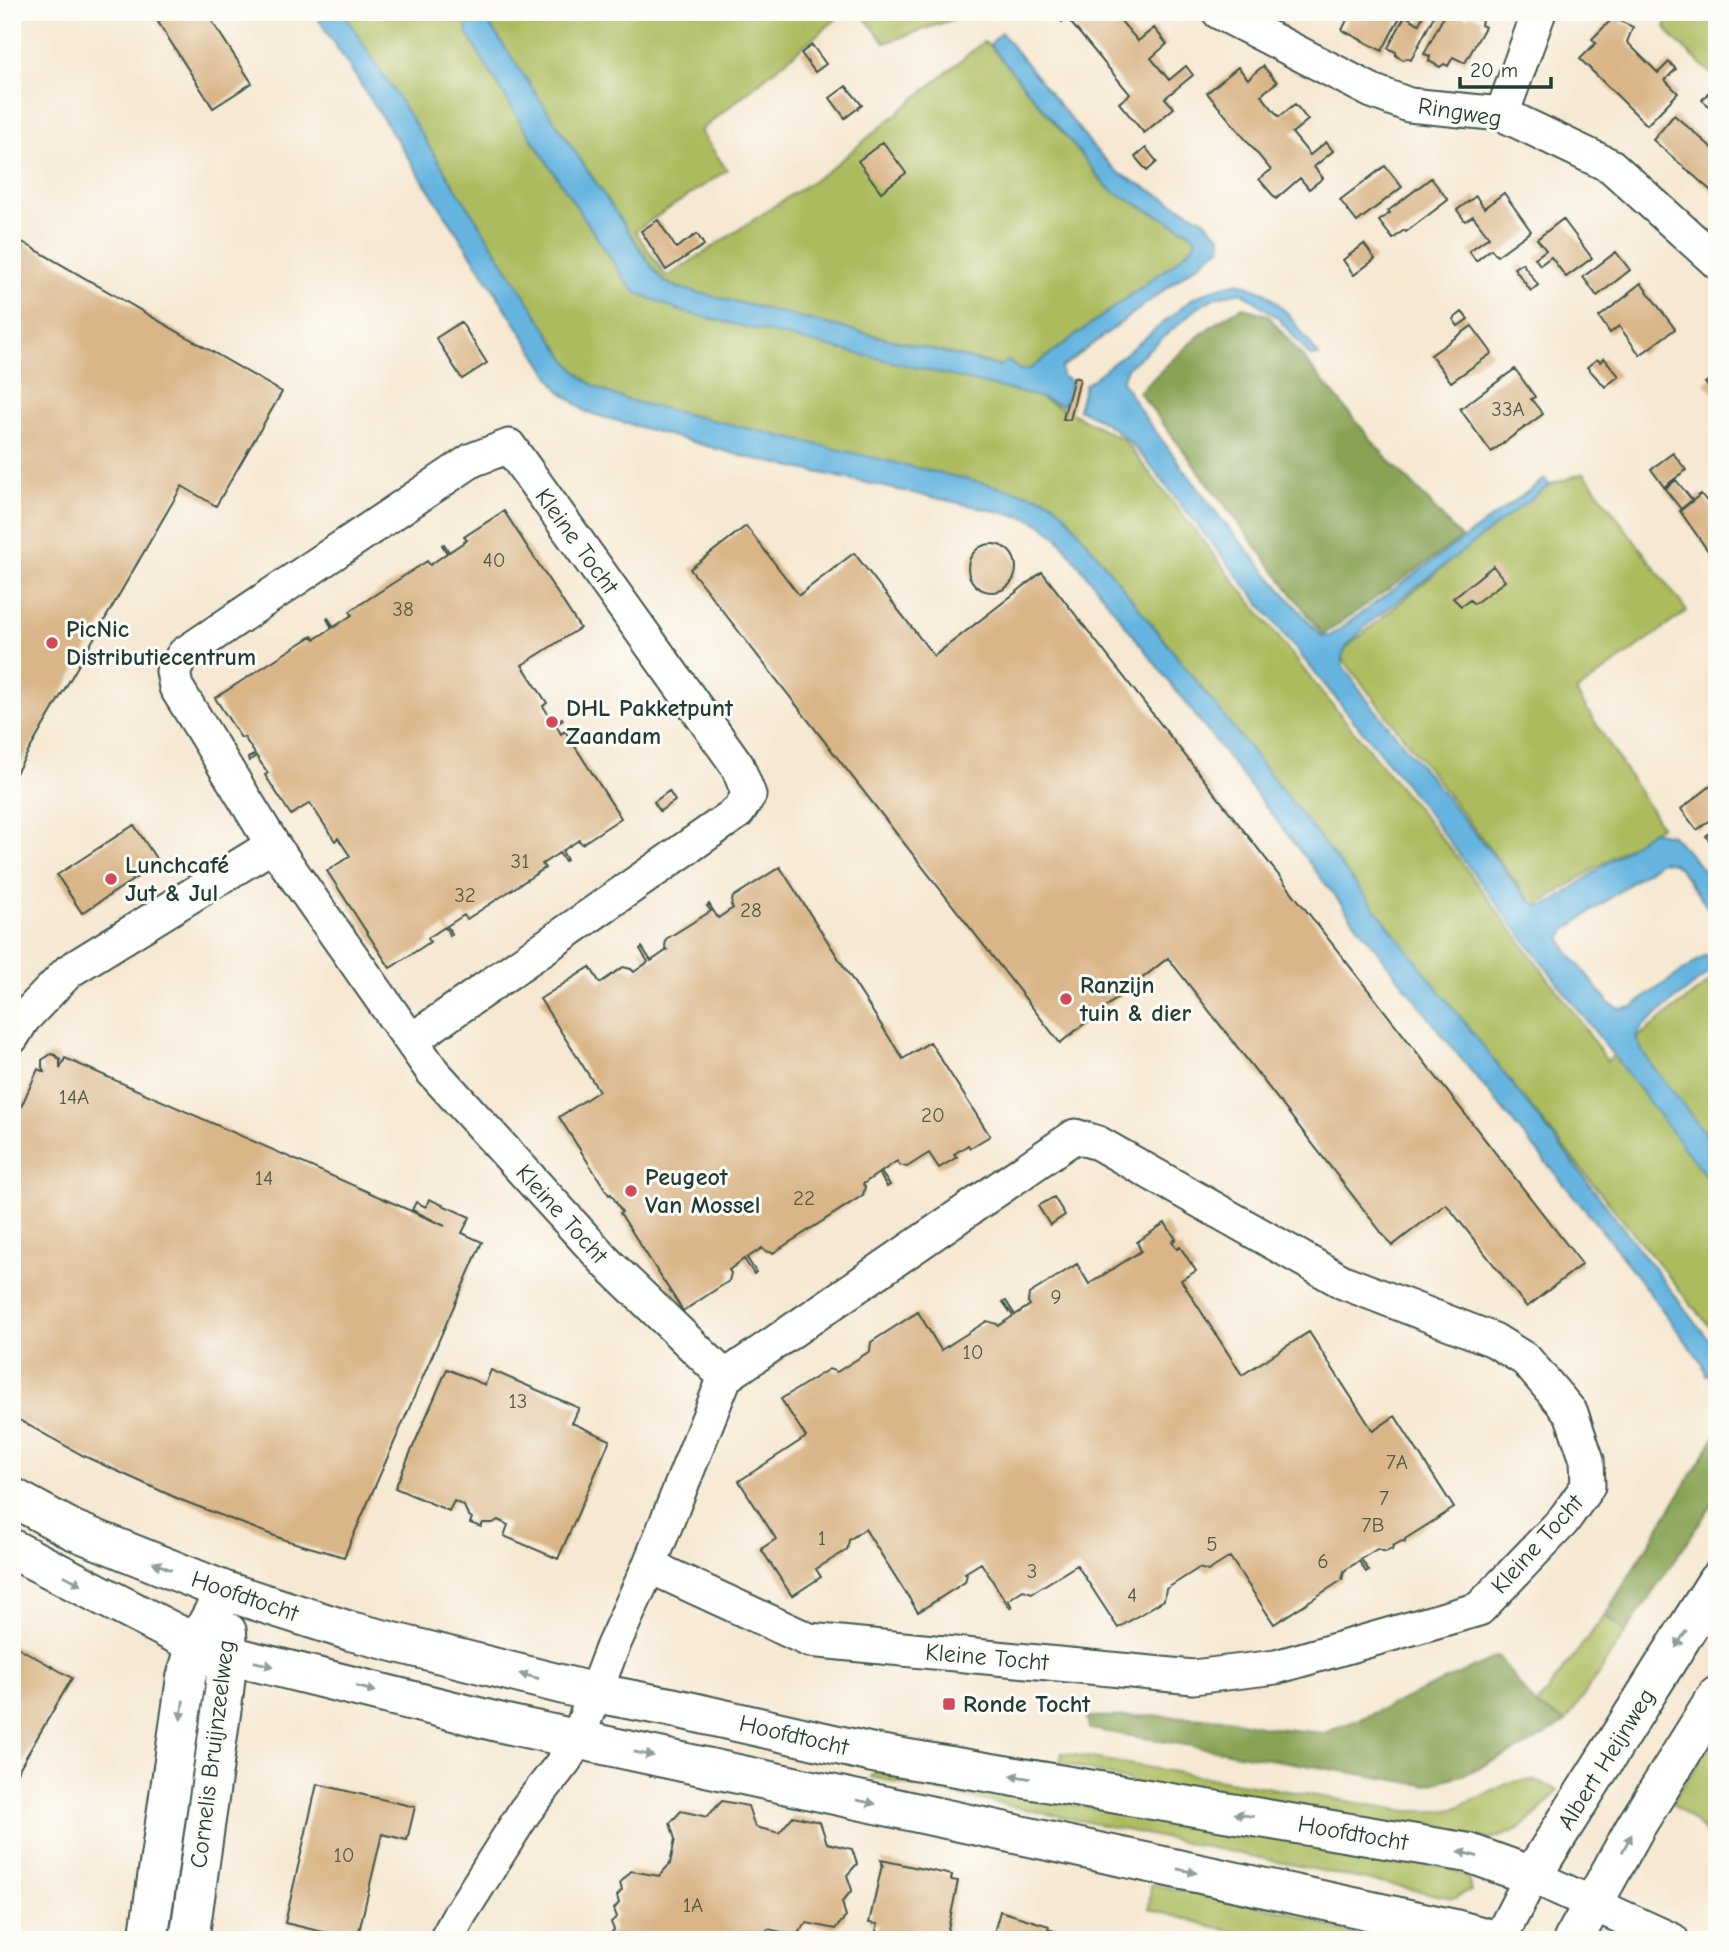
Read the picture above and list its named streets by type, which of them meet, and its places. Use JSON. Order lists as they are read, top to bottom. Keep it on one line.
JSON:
{"streets":{"main road":["Hoofdtocht","Cornelis Bruijnzeelweg","Albert Heijnweg"],"street":["Ringweg","Kleine Tocht"]},"crossings":[["Hoofdtocht","Cornelis Bruijnzeelweg"],["Hoofdtocht","Albert Heijnweg"]],"places":{"other":["PicNic Distributiecentrum","DHL Pakketpunt Zaandam","Lunchcafé Jut & Jul","Ranzijn tuin & dier","Peugeot Van Mossel"],"transit":["Ronde Tocht"]},"house_numbers":["33A","40","38","31","32","28","14A","20","14","22","9","10","13","7A","7","7B","1","5","6","3","4","10","1A"],"scale_bar":"20 m"}
